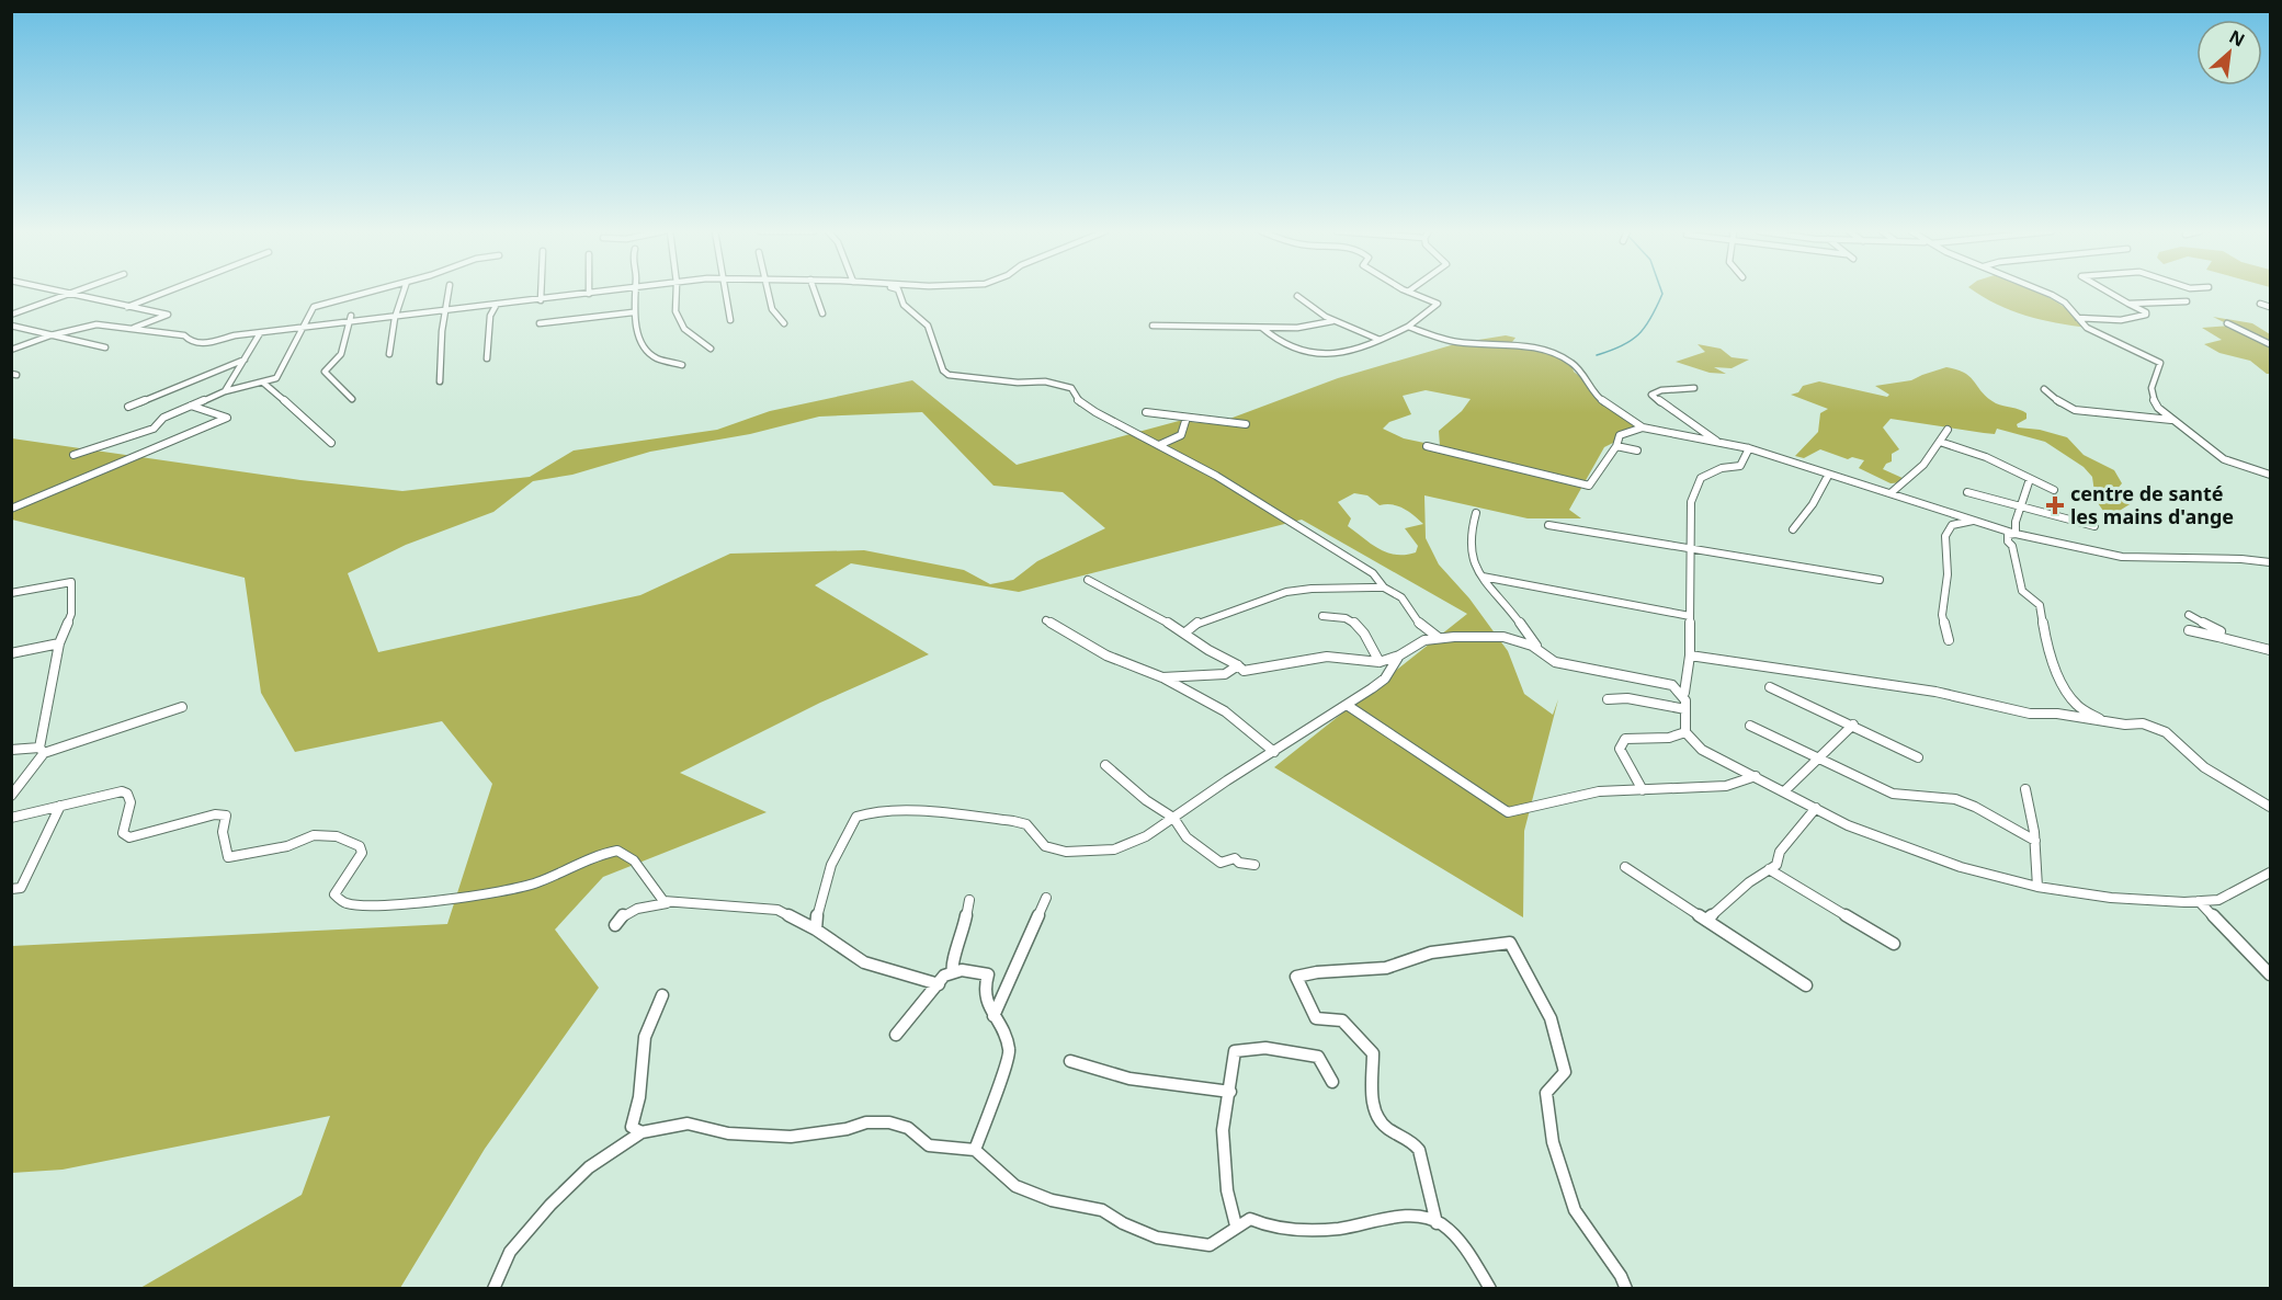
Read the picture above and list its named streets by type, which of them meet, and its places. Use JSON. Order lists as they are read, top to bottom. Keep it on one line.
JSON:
{"places":{"health":["centre de santé les mains d'ange"]},"north":"top right"}
